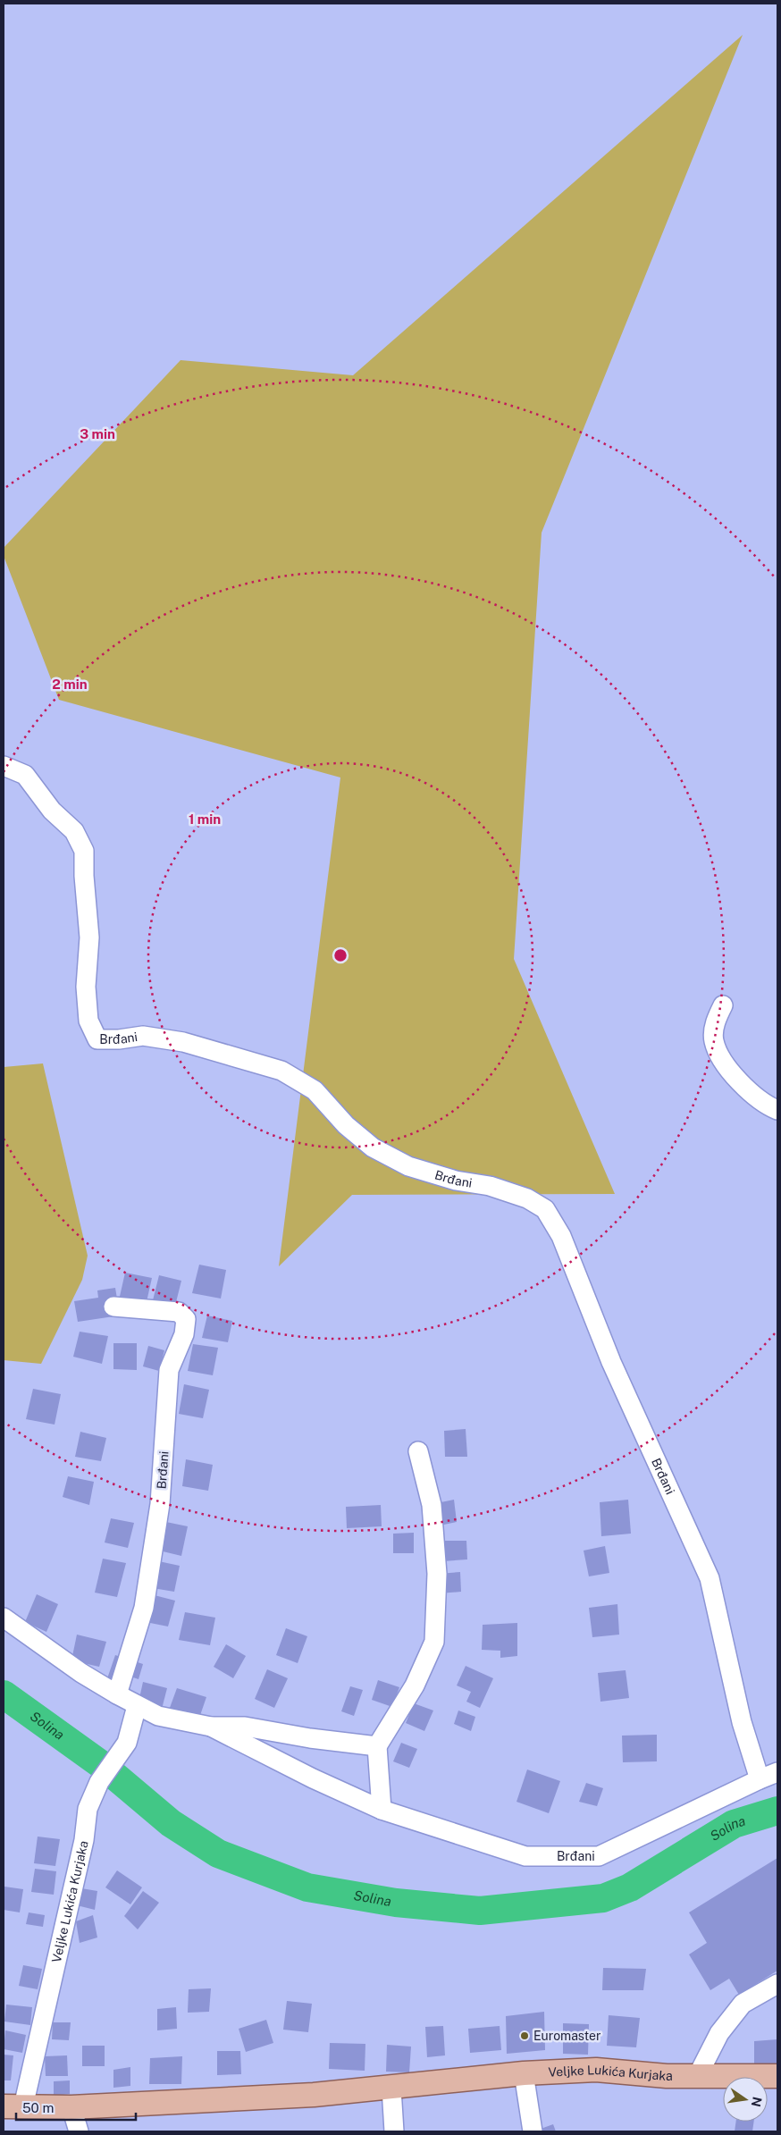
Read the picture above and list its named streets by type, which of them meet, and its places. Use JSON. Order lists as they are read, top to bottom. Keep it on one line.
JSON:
{"streets":{"main road":["Veljke Lukića Kurjaka"],"street":["Brđani"]},"water":["Solina"],"places":["Euromaster"],"scale_bar":"50 m","north":"right","rings":["3 min","2 min","1 min"]}
